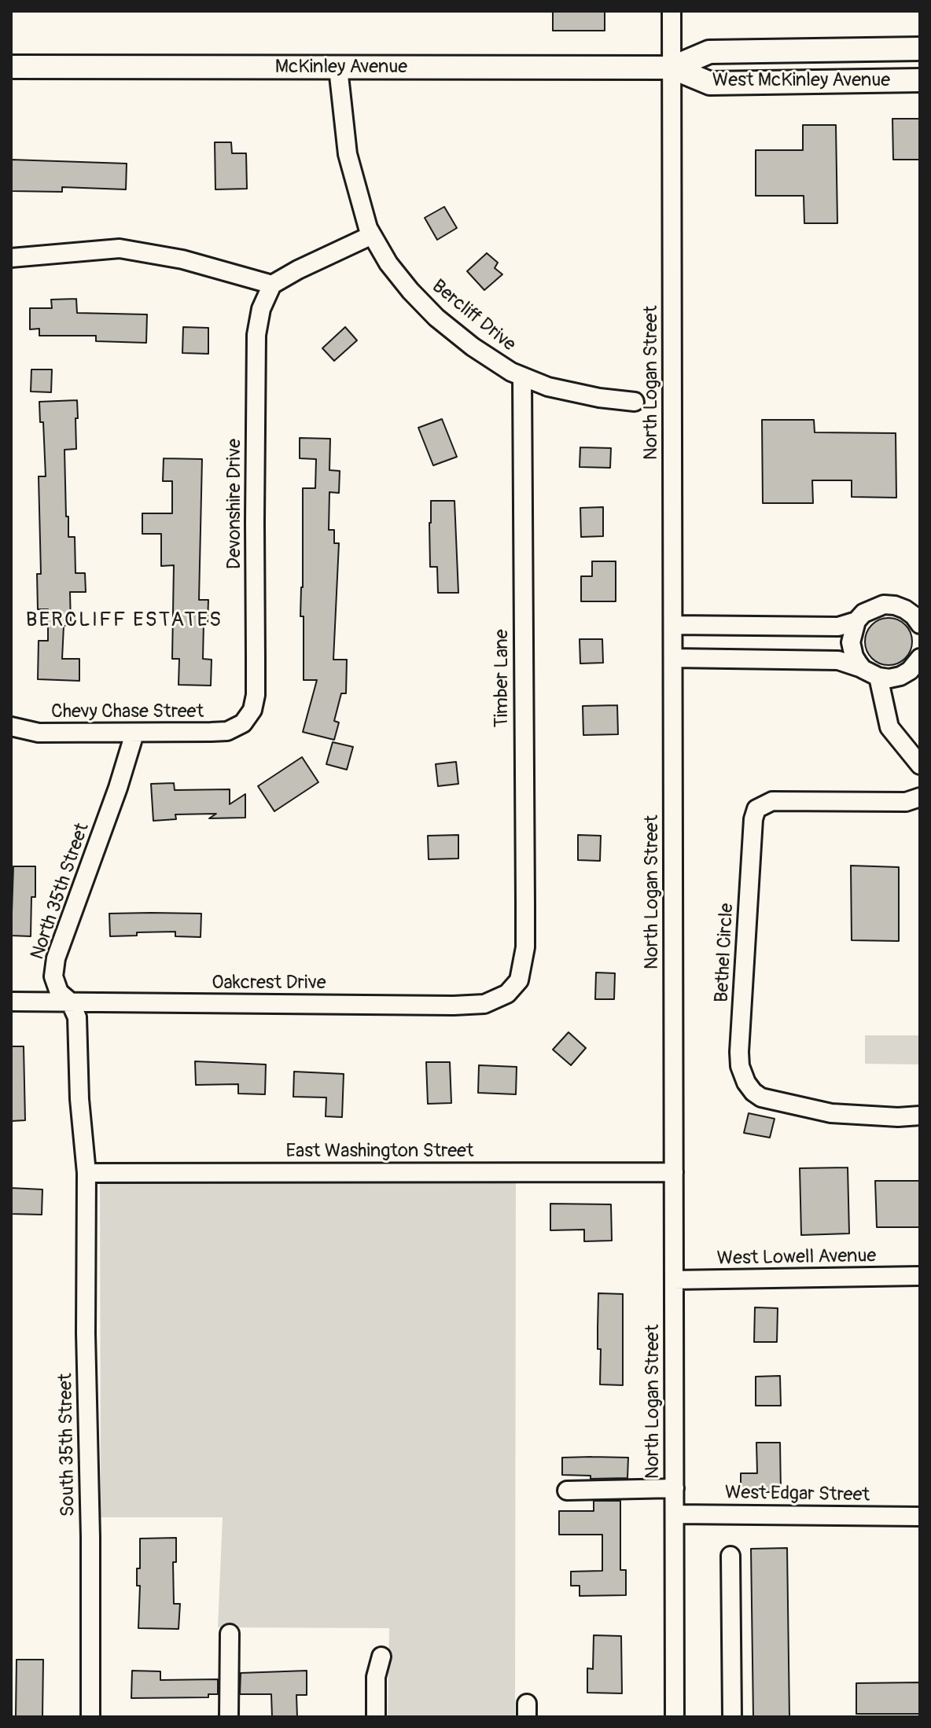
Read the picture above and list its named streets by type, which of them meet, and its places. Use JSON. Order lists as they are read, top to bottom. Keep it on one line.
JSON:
{"streets":{"main road":["McKinley Avenue","West McKinley Avenue"],"street":["Bercliff Drive","North Logan Street","Devonshire Drive","Timber Lane","Chevy Chase Street","North 35th Street","Bethel Circle","Oakcrest Drive","East Washington Street","West Lowell Avenue","South 35th Street","West Edgar Street"]},"crossings":[["McKinley Avenue","West McKinley Avenue"],["McKinley Avenue","Bercliff Drive"],["McKinley Avenue","North Logan Street"],["West McKinley Avenue","North Logan Street"],["Bercliff Drive","Timber Lane"],["North Logan Street","East Washington Street"],["North Logan Street","West Lowell Avenue"],["North Logan Street","West Edgar Street"],["Devonshire Drive","Chevy Chase Street"],["Timber Lane","Oakcrest Drive"],["Chevy Chase Street","North 35th Street"],["North 35th Street","Oakcrest Drive"],["North 35th Street","East Washington Street"],["North 35th Street","South 35th Street"],["East Washington Street","South 35th Street"]],"districts":["BERCLIFF ESTATES"]}
